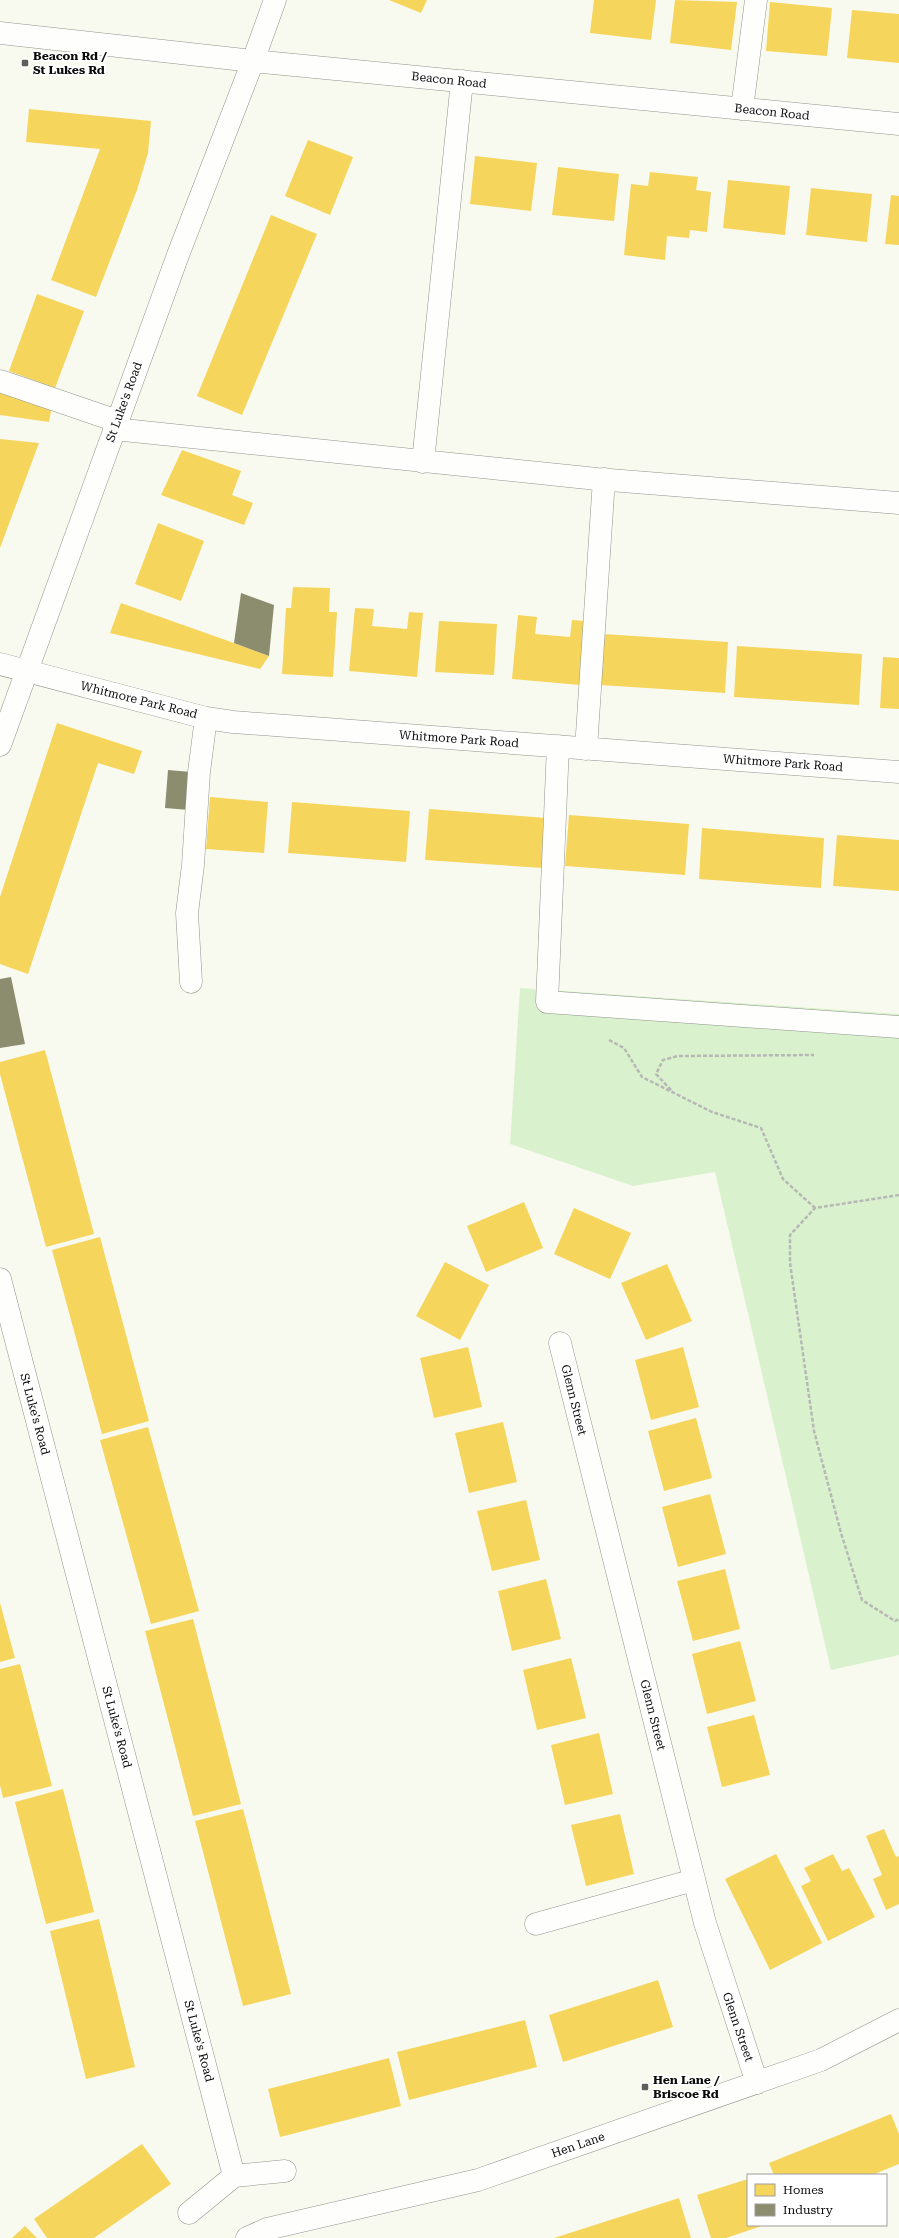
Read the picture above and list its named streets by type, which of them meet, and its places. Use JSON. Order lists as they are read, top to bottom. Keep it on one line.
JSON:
{"streets":{"street":["Beacon Road","St Luke's Road","Whitmore Park Road","Glenn Street","Hen Lane"]},"crossings":[["Beacon Road","St Luke's Road"],["St Luke's Road","Whitmore Park Road"],["Glenn Street","Hen Lane"]],"places":{"transit":["Beacon Rd / St Lukes Rd","Hen Lane / Briscoe Rd"]},"legend":["Homes","Industry"]}
